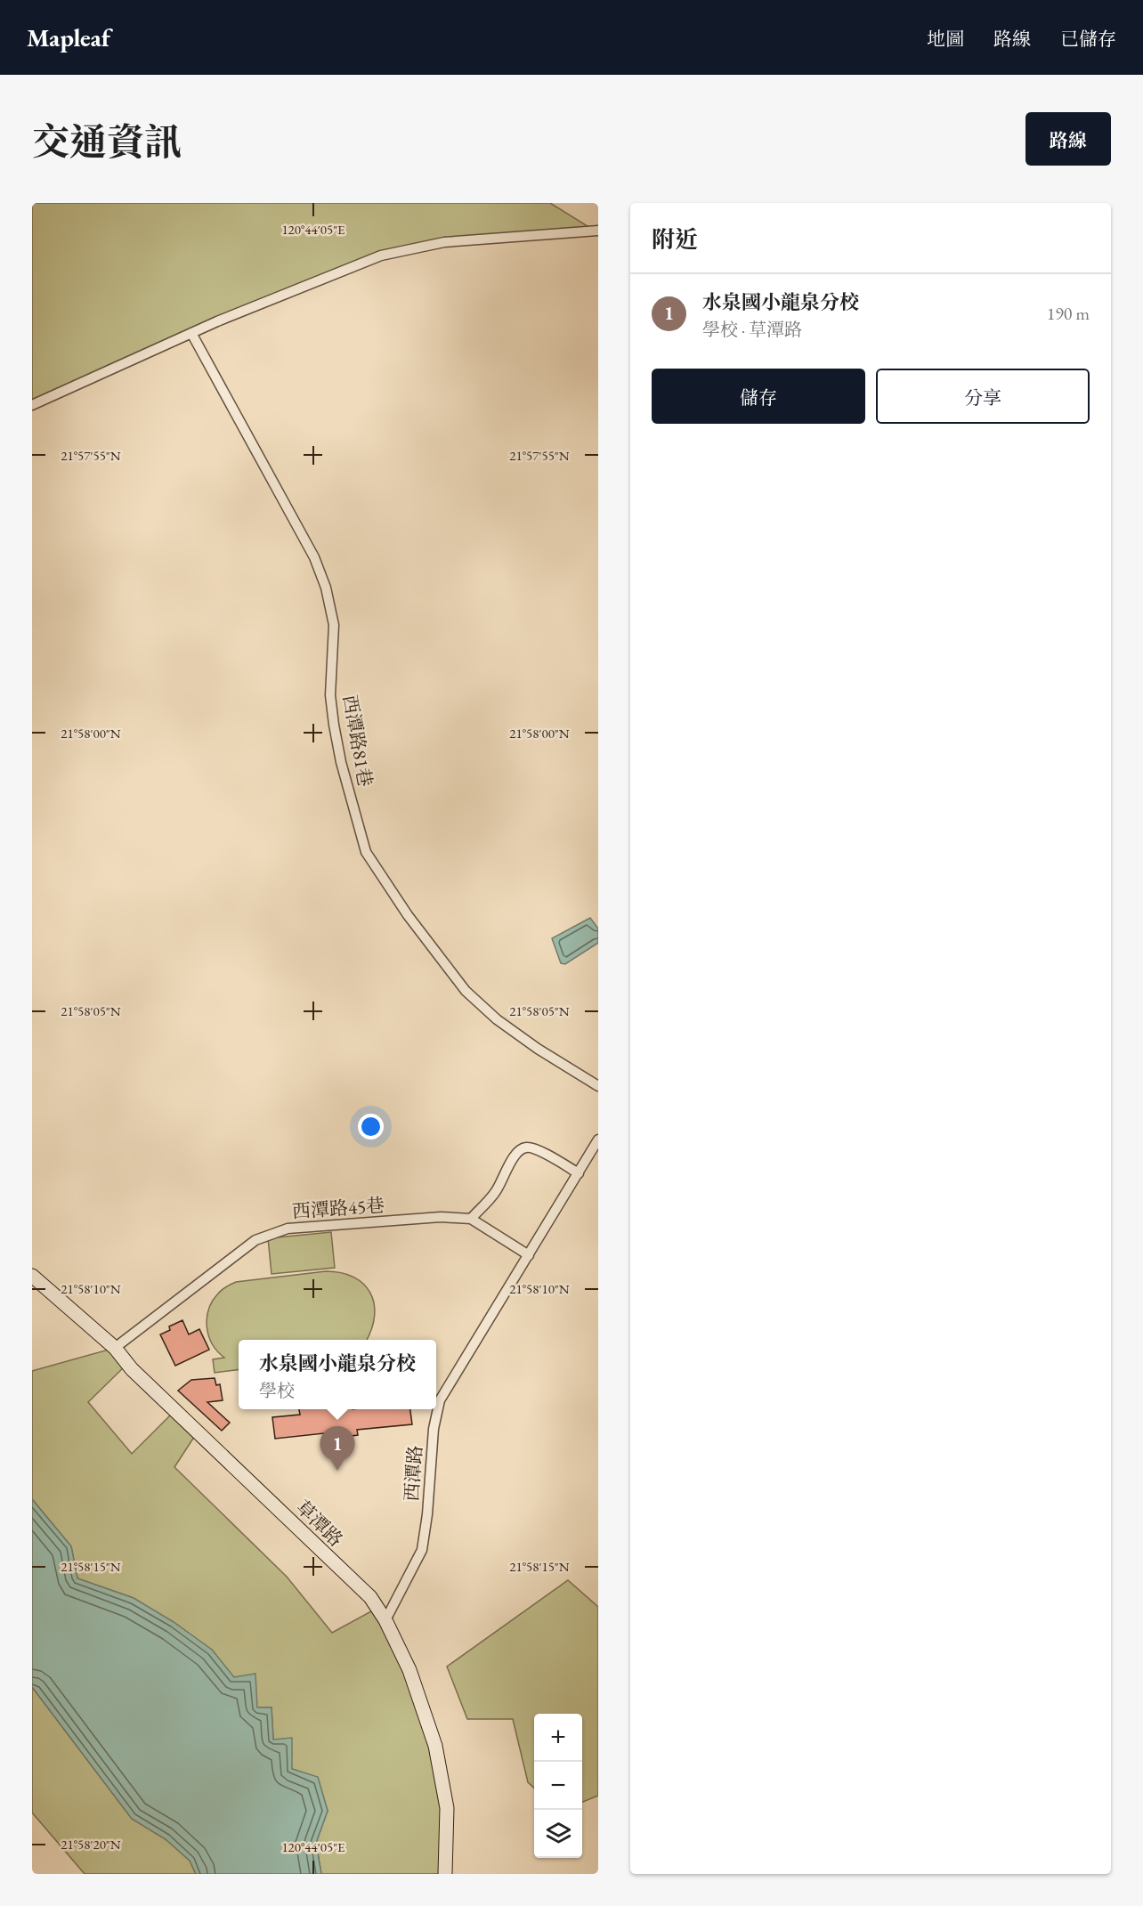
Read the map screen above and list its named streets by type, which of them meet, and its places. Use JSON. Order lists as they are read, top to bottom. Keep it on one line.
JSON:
{"streets":{"street":["西潭路81巷","西潭路45巷","西潭路","草潭路"]},"crossings":[["西潭路45巷","西潭路"],["西潭路45巷","草潭路"],["西潭路","草潭路"]],"page":{"header":"Mapleaf","nav":["地圖","路線","已儲存"],"title":"交通資訊","buttons":["路線",["儲存","分享"]],"heading":"附近","list":[{"mark":"1","name":"水泉國小龍泉分校","note":"學校 · 草潭路","value":"190 m"}],"popup":["水泉國小龍泉分校","學校"],"pins":"1","map_buttons":["+","−"]},"coordinates":["120°44'05\"E","21°57'55\"N","21°58'00\"N","21°58'05\"N","21°58'10\"N","21°58'15\"N","21°58'20\"N"]}
